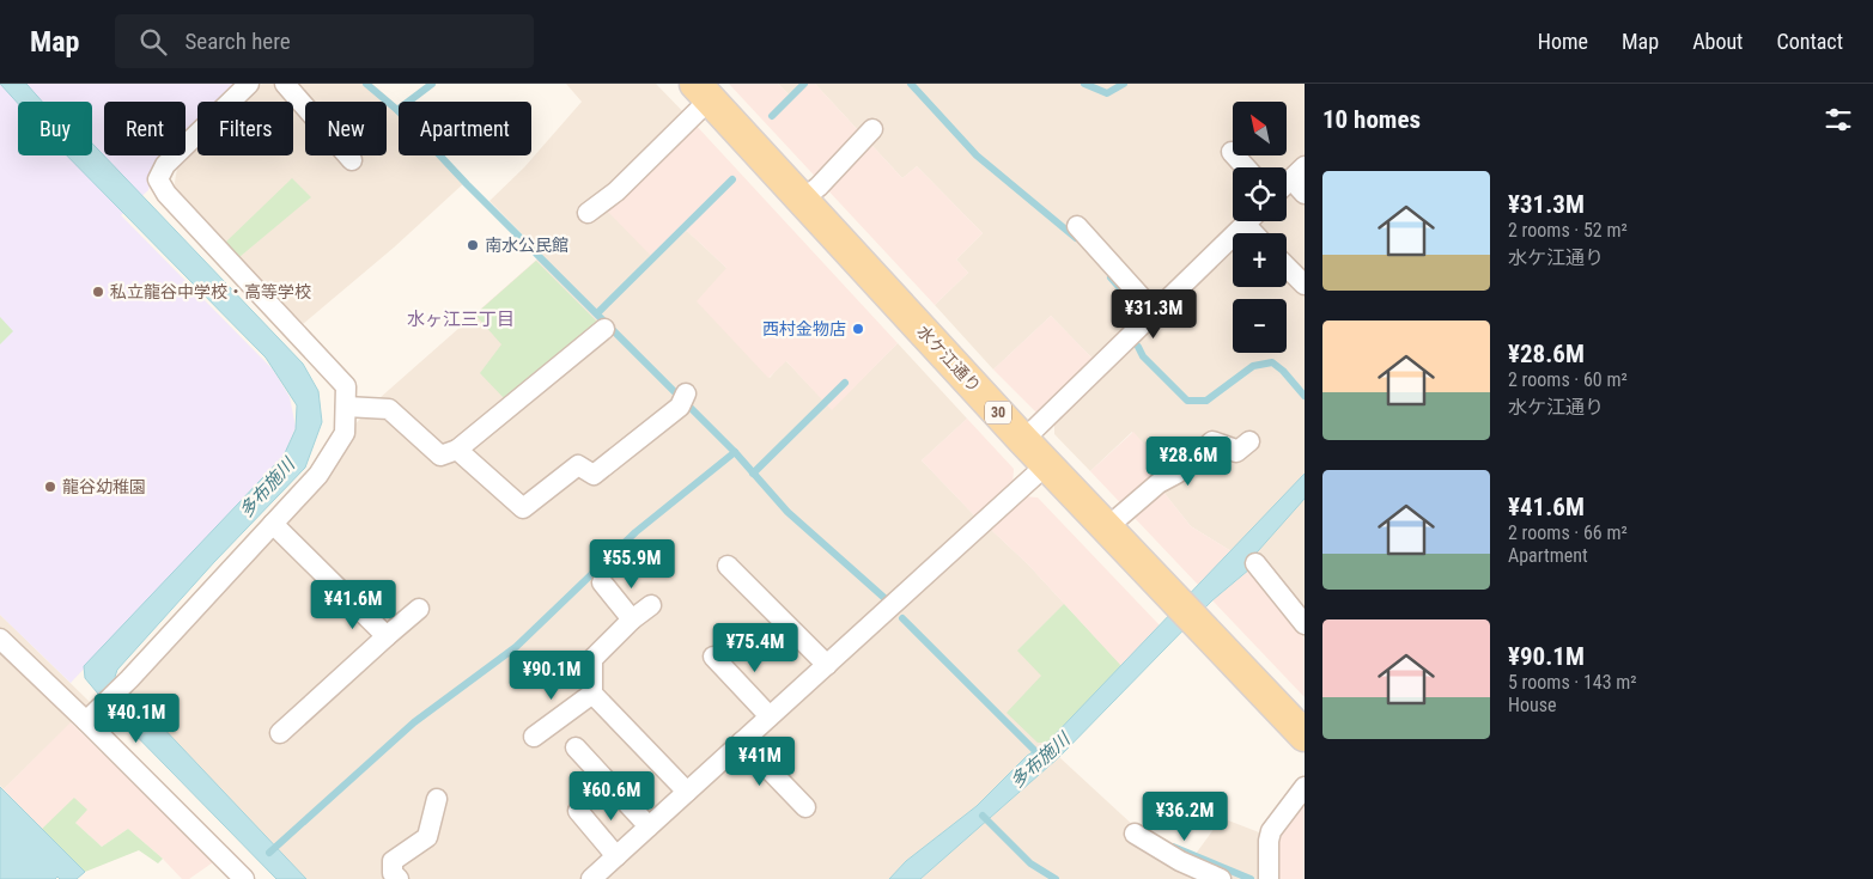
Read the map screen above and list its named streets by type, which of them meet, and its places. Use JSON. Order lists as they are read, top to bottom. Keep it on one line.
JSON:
{"streets":{"main road":["水ケ江通り","30"]},"districts":["水ヶ江三丁目"],"water":["多布施川"],"places":["南水公民館","私立龍谷中学校・高等学校","西村金物店","龍谷幼稚園"],"north":"top left","page":{"header":"Map","search":"Search here","nav":["Home","Map","About","Contact"],"heading":"10 homes","map_buttons":["+","−"],"chip":["Buy","Rent","Filters","New","Apartment"],"list":[{"name":"¥31.3M","note":"2 rooms · 52 m² · 水ケ江通り"},{"name":"¥28.6M","note":"2 rooms · 60 m² · 水ケ江通り"},{"name":"¥41.6M","note":"2 rooms · 66 m² · Apartment"},{"name":"¥90.1M","note":"5 rooms · 143 m² · House"}],"price":["¥31.3M","¥28.6M","¥55.9M","¥41.6M","¥75.4M","¥90.1M","¥40.1M","¥41M","¥60.6M","¥36.2M"]}}
